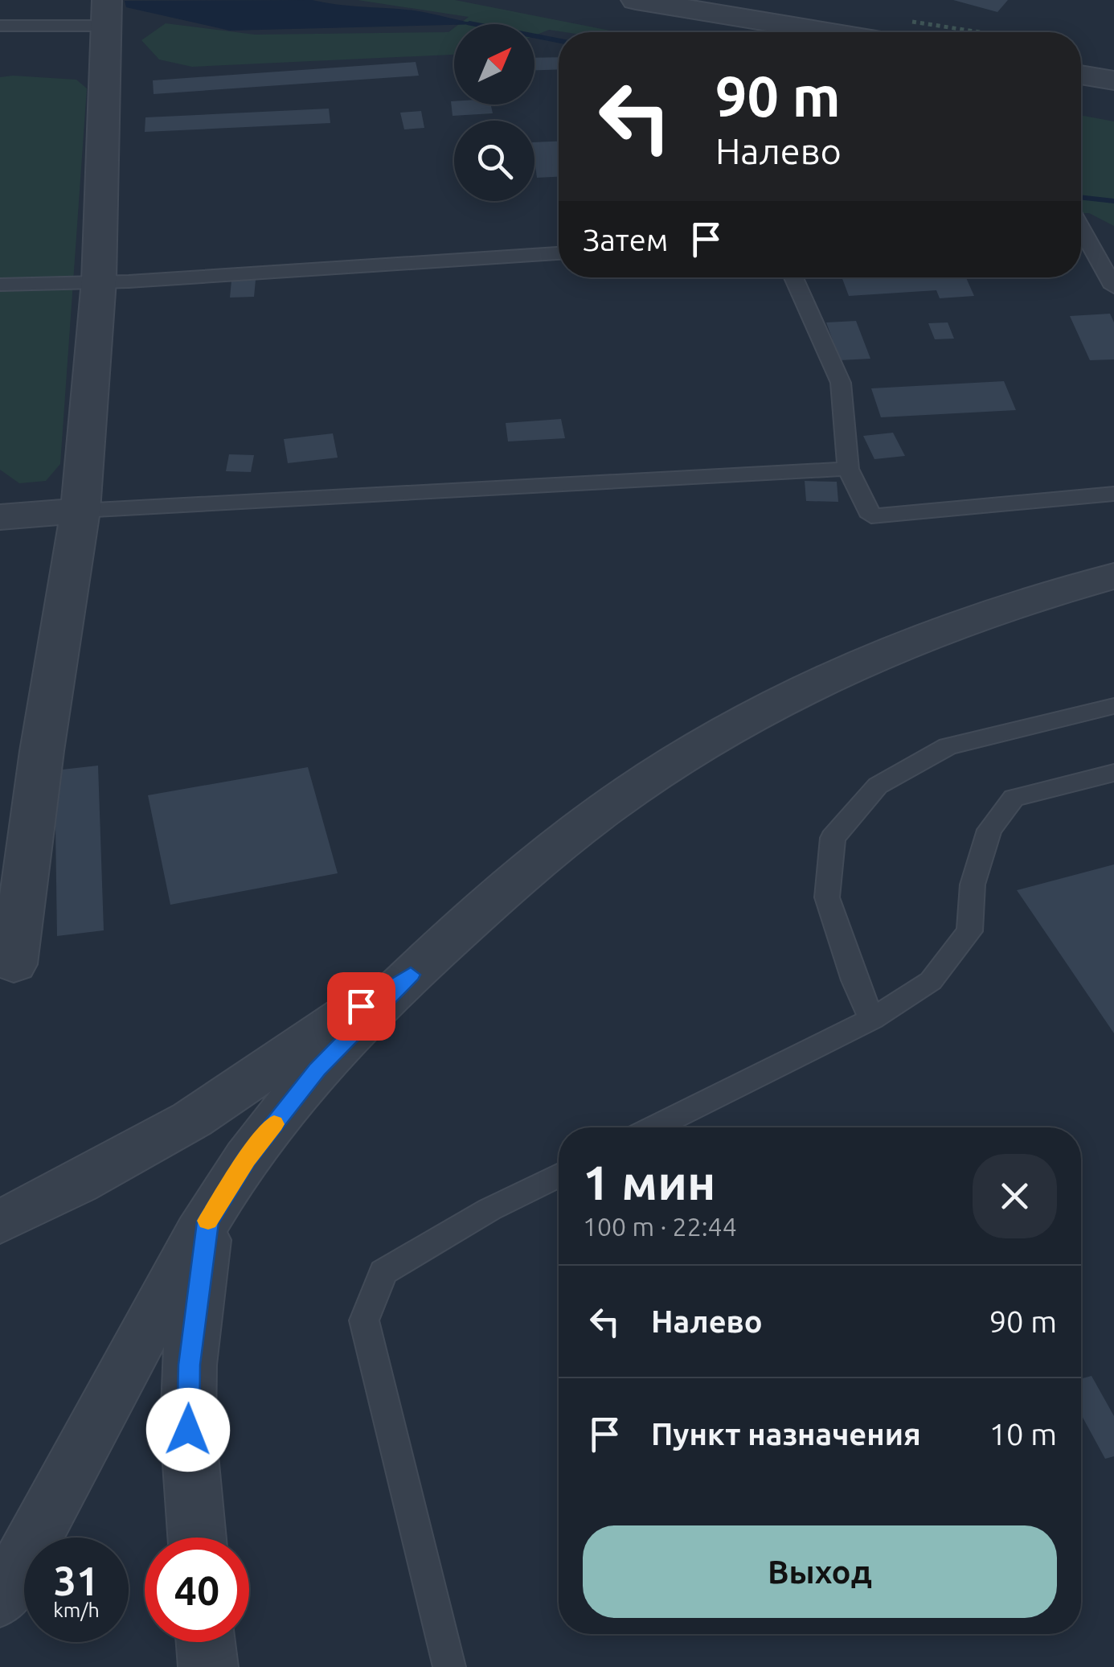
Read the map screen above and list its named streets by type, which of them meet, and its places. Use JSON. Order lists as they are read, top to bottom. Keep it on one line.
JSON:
{"north":"top right","page":{"turn":["90 m","Налево"],"then":"Затем","heading":["1 мин","100 m · 22:44"],"list":[{"name":"Налево","value":"90 m"},{"name":"Пункт назначения","value":"10 m"}],"buttons":"Выход","speed":"31 km/h","limit":"40"}}
